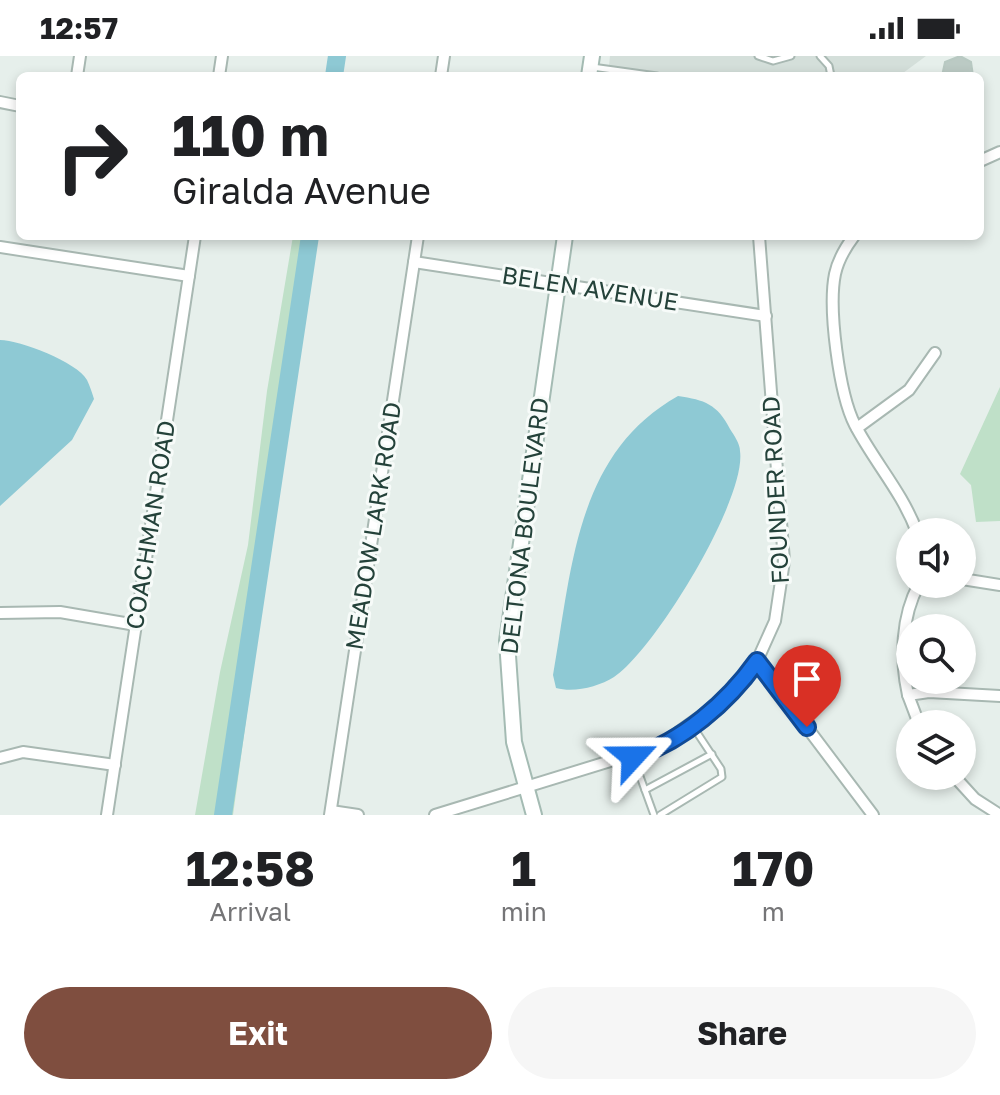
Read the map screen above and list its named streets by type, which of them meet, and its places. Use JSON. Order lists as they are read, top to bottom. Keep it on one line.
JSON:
{"streets":{"main road":["DELTONA BOULEVARD"],"street":["BELEN AVENUE","FOUNDER ROAD","COACHMAN ROAD","MEADOW LARK ROAD"]},"crossings":[["BELEN AVENUE","FOUNDER ROAD"],["BELEN AVENUE","MEADOW LARK ROAD"],["BELEN AVENUE","DELTONA BOULEVARD"],["FOUNDER ROAD","DELTONA BOULEVARD"]],"page":{"status":"12:57","turn":["110 m","Giralda Avenue"],"eta":["12:58","Arrival","1","min","170","m"],"buttons":["Exit","Share"]}}
